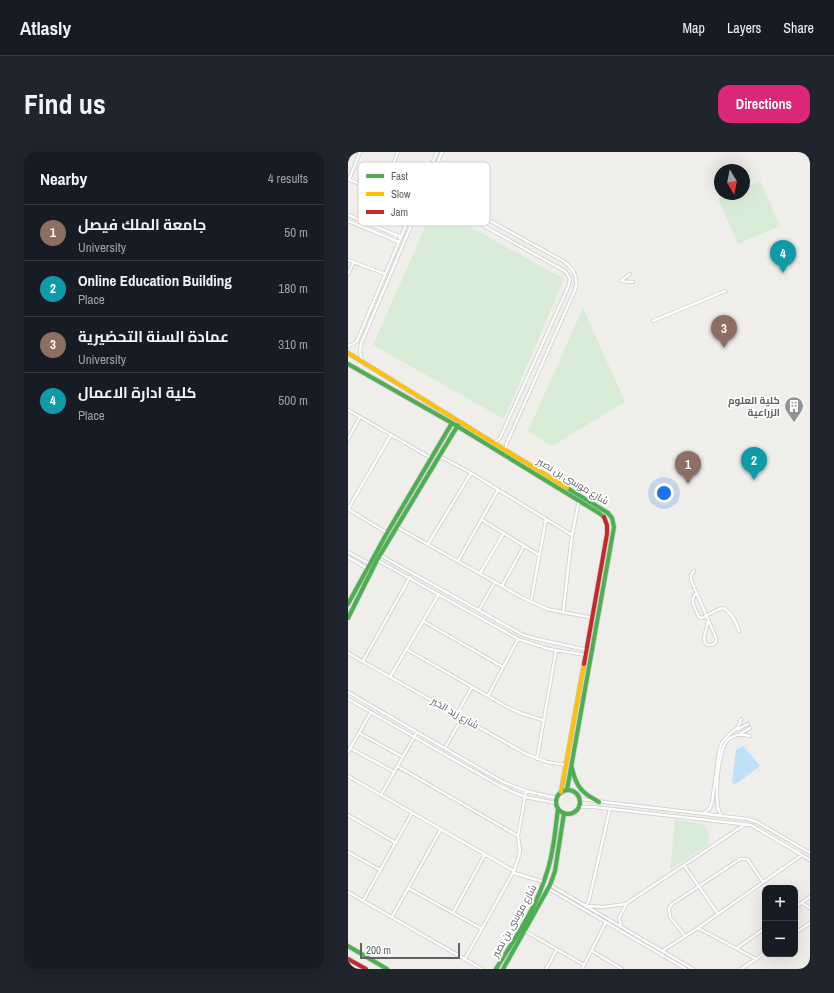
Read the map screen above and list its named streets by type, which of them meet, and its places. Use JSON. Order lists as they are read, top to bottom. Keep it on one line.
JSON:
{"streets":{"main road":["شارع موسى بن نصير"],"street":["شارع زيد الخير"]},"crossings":[["شارع موسى بن نصير","شارع زيد الخير"]],"places":{"building":["كلية العلوم الزراعية"]},"legend":["Fast","Slow","Jam"],"scale_bar":"200 m","north":"bottom","page":{"header":"Atlasly","nav":["Map","Layers","Share"],"title":"Find us","buttons":"Directions","heading":["Nearby","4 results"],"list":[{"mark":"1","name":"جامعة الملك فيصل","note":"University","value":"50 m"},{"mark":"2","name":"Online Education Building","note":"Place","value":"180 m"},{"mark":"3","name":"عمادة السنة التحضيرية","note":"University","value":"310 m"},{"mark":"4","name":"كلية ادارة الاعمال","note":"Place","value":"500 m"}],"pins":["4","3","2","1"],"map_buttons":["+","−"],"scale":"200 m"}}
